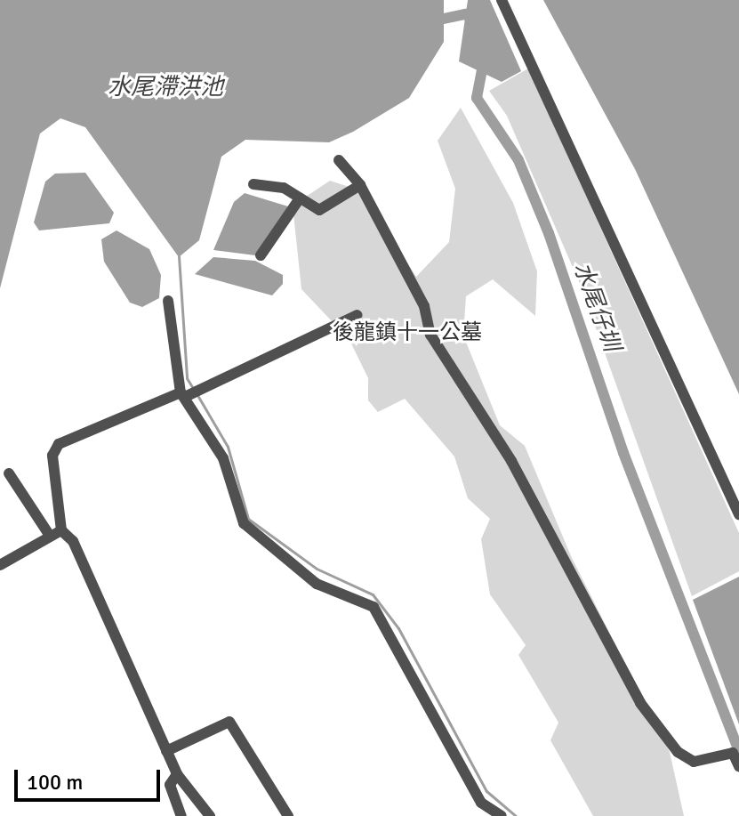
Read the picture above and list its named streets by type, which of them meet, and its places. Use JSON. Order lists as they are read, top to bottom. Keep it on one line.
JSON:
{"water":["水尾滯洪池","水尾仔圳"],"parks":["後龍鎮十一公墓"],"scale_bar":"100 m"}
